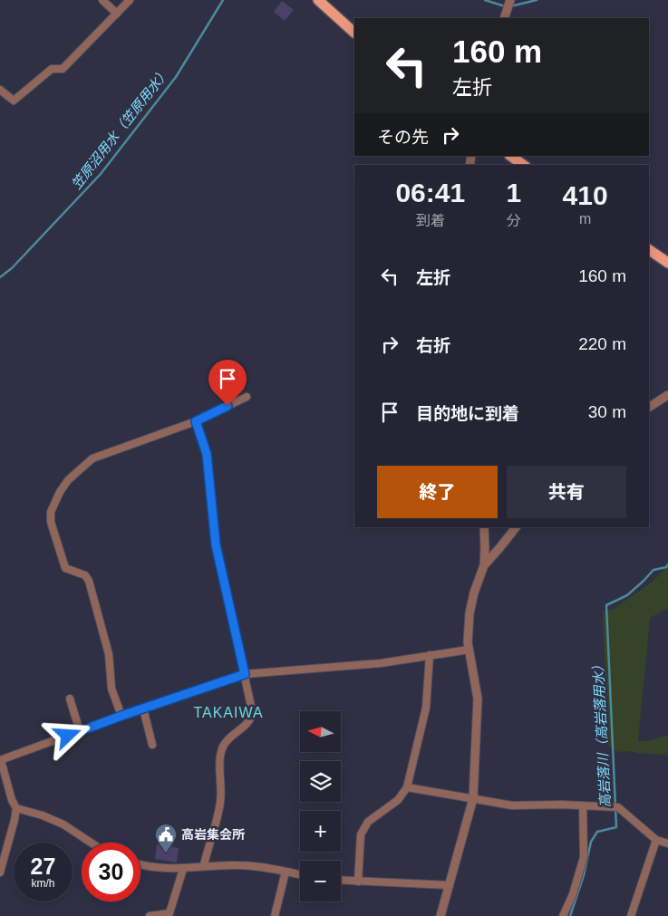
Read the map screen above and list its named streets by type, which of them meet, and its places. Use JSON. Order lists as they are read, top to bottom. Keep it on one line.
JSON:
{"districts":["TAKAIWA"],"water":["笠原沼用水（笠原用水）","高岩落川（高岩落用水）"],"places":{"public building":["高岩集会所"]},"north":"left","page":{"turn":["160 m","左折"],"then":"その先","eta":["06:41","到着","1","分","410","m"],"list":[{"name":"左折","value":"160 m"},{"name":"右折","value":"220 m"},{"name":"目的地に到着","value":"30 m"}],"buttons":["終了","共有"],"map_buttons":["+","−"],"speed":"27 km/h","limit":"30"}}
